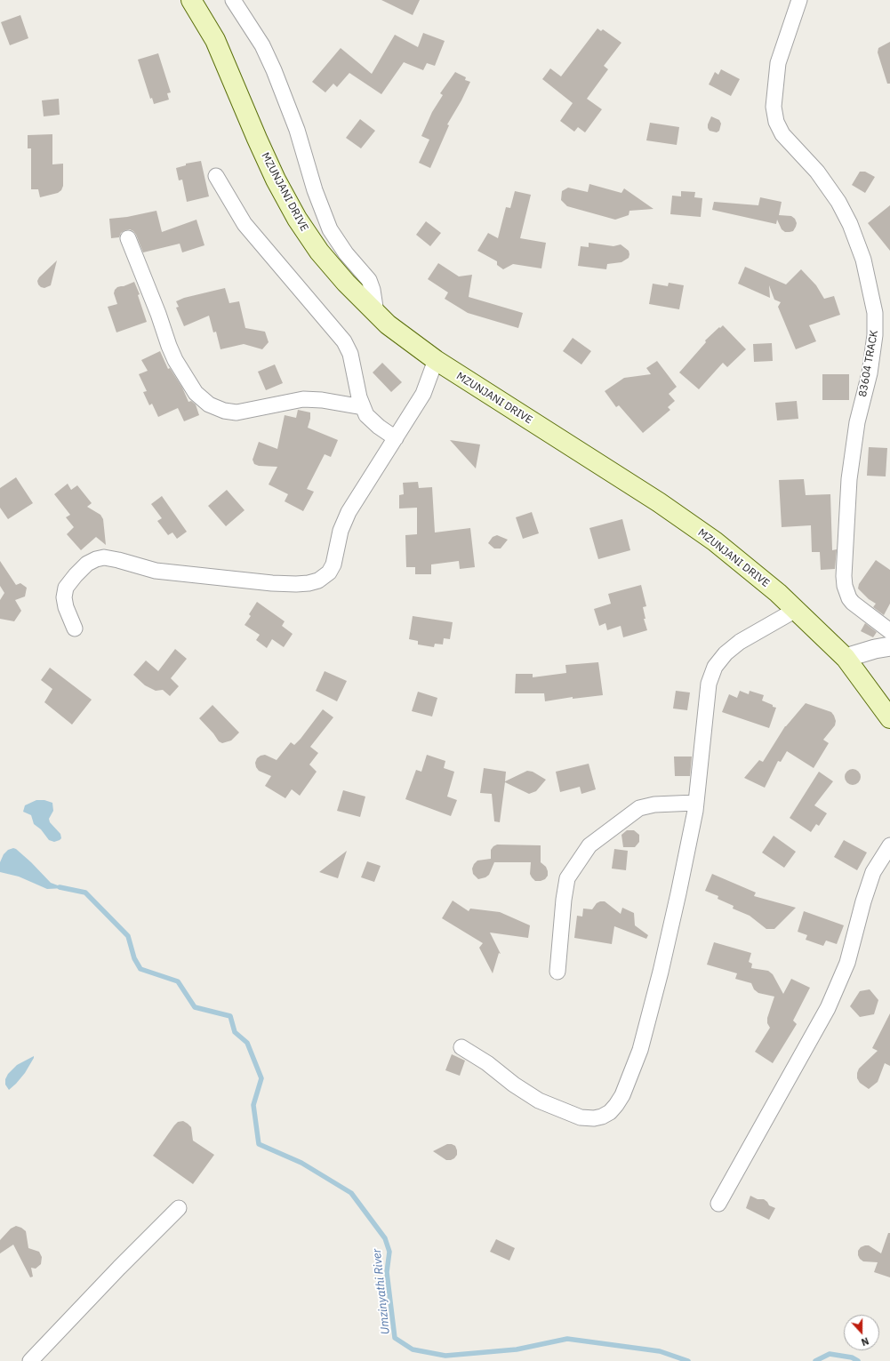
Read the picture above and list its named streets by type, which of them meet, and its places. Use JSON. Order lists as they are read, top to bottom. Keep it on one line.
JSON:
{"streets":{"main road":["MZUNJANI DRIVE"],"street":["83604 TRACK"]},"water":["Umzinyathi River"],"north":"bottom"}
